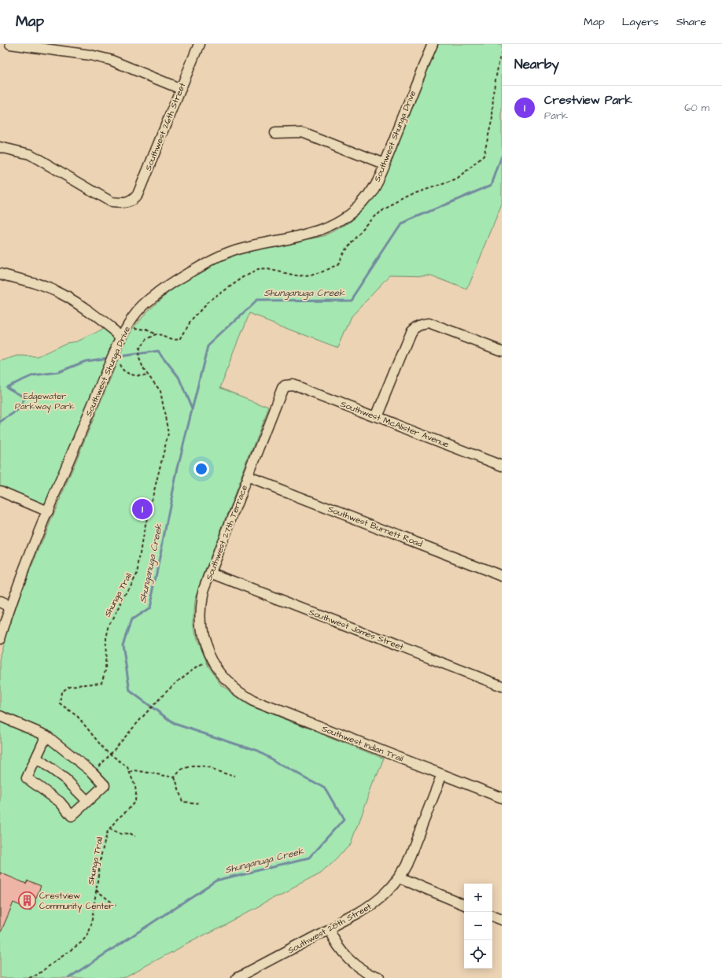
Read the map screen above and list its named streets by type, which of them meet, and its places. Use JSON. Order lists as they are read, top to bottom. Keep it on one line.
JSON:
{"streets":{"street":["Southwest 26th Street","Southwest Shunga Drive","Southwest McAlister Avenue","Southwest Burnett Road","Southwest 27th Terrace","Southwest James Street","Southwest Indian Trail","Southwest 28th Street"],"path":["Shunga Trail"]},"crossings":[["Southwest McAlister Avenue","Southwest 27th Terrace"],["Southwest Burnett Road","Southwest 27th Terrace"],["Southwest 27th Terrace","Southwest James Street"],["Southwest 27th Terrace","Southwest Indian Trail"],["Southwest Indian Trail","Southwest 28th Street"]],"water":["Shunganuga Creek"],"parks":["Edgewater Parkway Park"],"places":{"building":["Crestview Community Center"]},"page":{"header":"Map","nav":["Map","Layers","Share"],"heading":"Nearby","list":[{"mark":"1","name":"Crestview Park","note":"Park","value":"60 m"}],"pins":"1","map_buttons":["+","−"]}}
